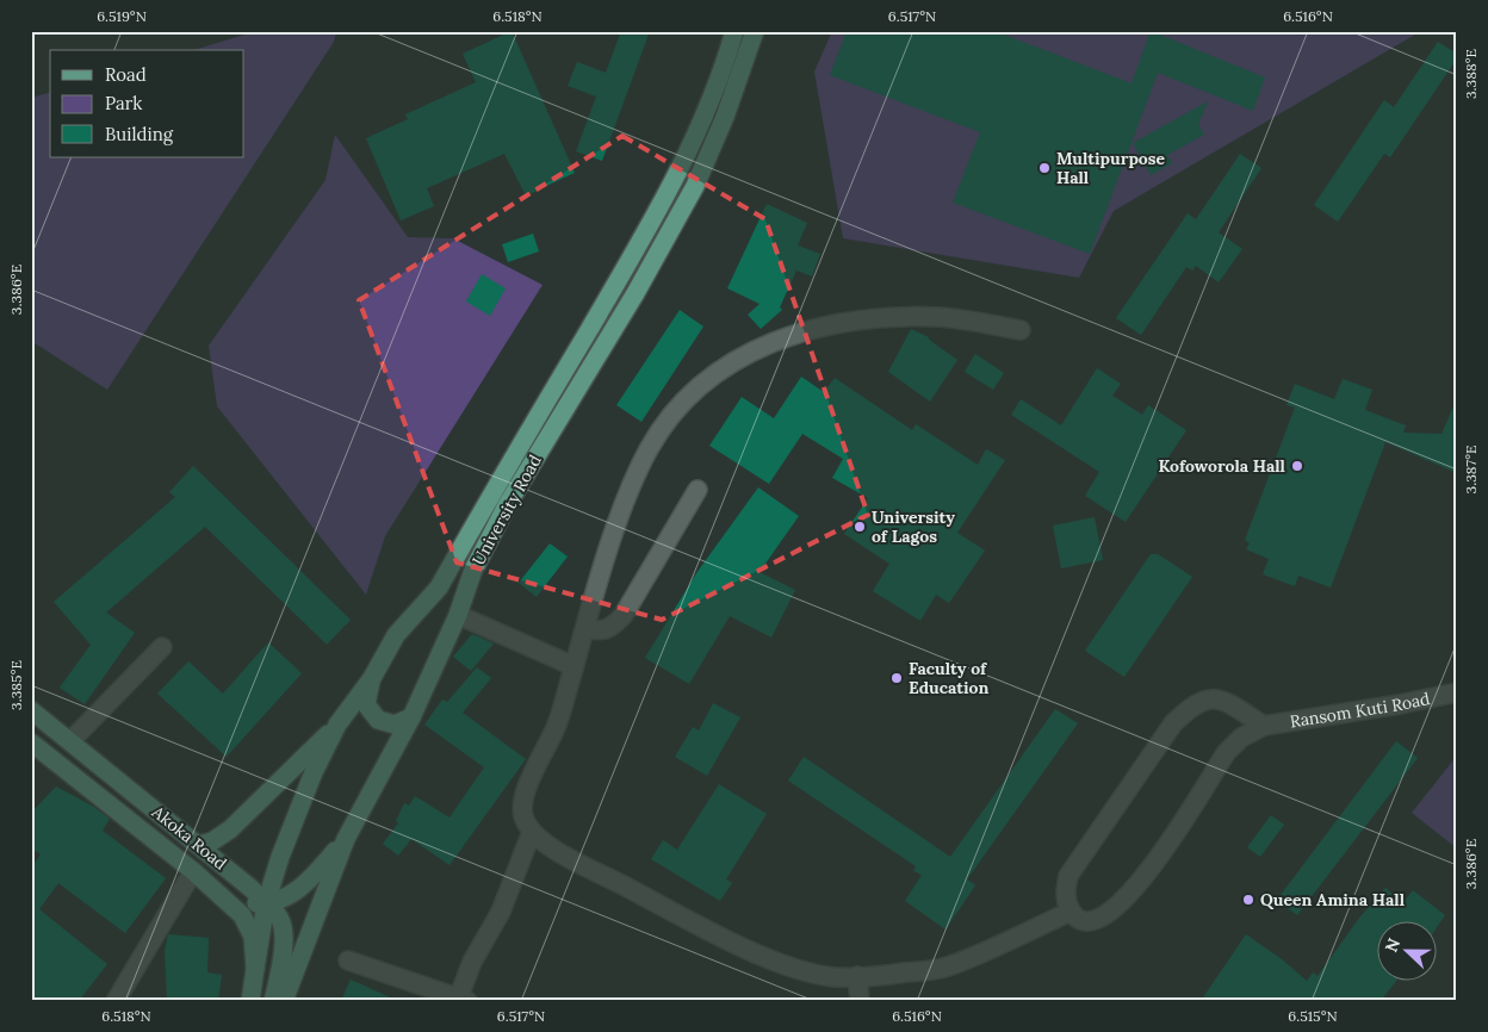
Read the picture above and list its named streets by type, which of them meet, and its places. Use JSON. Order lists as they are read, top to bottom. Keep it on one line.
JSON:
{"streets":{"main road":["University Road","Akoka Road"],"street":["Ransom Kuti Road"]},"crossings":[["University Road","Akoka Road"]],"places":["Multipurpose Hall","Kofoworola Hall","University of Lagos","Faculty of Education","Queen Amina Hall"],"legend":["Road","Park","Building"],"north":"left","coordinates":["6.519°N","6.518°N","6.517°N","6.516°N","3.388°E","3.386°E","3.387°E","3.385°E","6.515°N"]}
